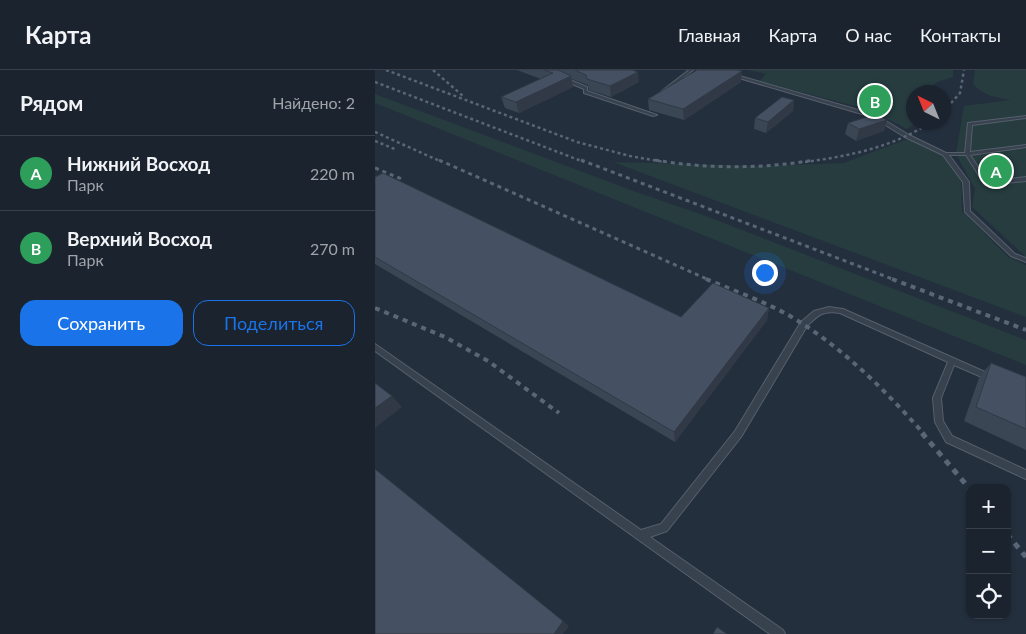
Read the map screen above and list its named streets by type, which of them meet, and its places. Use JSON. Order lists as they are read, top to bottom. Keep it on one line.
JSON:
{"north":"top left","page":{"header":"Карта","nav":["Главная","Карта","О нас","Контакты"],"heading":["Рядом","Найдено: 2"],"pins":["B","A"],"list":[{"mark":"A","name":"Нижний Восход","note":"Парк","value":"220 m"},{"mark":"B","name":"Верхний Восход","note":"Парк","value":"270 m"}],"buttons":["Сохранить","Поделиться"],"map_buttons":["+","−"]}}
